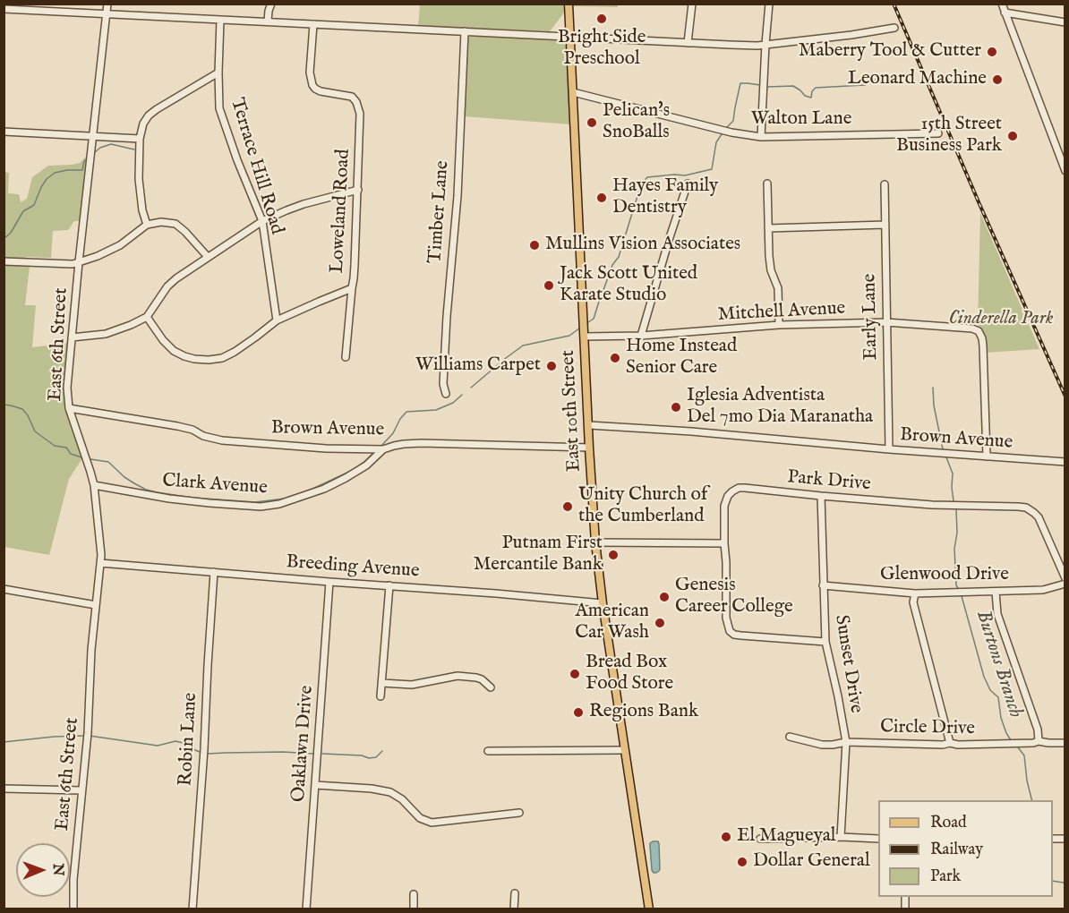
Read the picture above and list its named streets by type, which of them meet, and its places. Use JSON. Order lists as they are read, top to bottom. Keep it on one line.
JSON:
{"streets":{"main road":["East 10th Street"],"street":["Walton Lane","Terrace Hill Road","Loweland Road","Timber Lane","Mitchell Avenue","Early Lane","East 6th Street","Brown Avenue","Park Drive","Clark Avenue","Breeding Avenue","Glenwood Drive","Sunset Drive","Circle Drive","Robin Lane","Oaklawn Drive"]},"crossings":[["Walton Lane","East 10th Street"],["Terrace Hill Road","Loweland Road"],["Mitchell Avenue","Early Lane"],["Mitchell Avenue","East 10th Street"],["Mitchell Avenue","Brown Avenue"],["Early Lane","Brown Avenue"],["East 6th Street","Brown Avenue"],["East 6th Street","Clark Avenue"],["East 6th Street","Breeding Avenue"],["East 10th Street","Brown Avenue"],["East 10th Street","Breeding Avenue"],["Brown Avenue","Clark Avenue"],["Park Drive","Sunset Drive"],["Breeding Avenue","Robin Lane"],["Breeding Avenue","Oaklawn Drive"],["Glenwood Drive","Sunset Drive"],["Sunset Drive","Circle Drive"]],"water":["Burtons Branch"],"parks":["Cinderella Park"],"places":["Bright Side Preschool","Maberry Tool & Cutter","Leonard Machine","Pelican's SnoBalls","15th Street Business Park","Hayes Family Dentistry","Mullins Vision Associates","Jack Scott United Karate Studio","Home Instead Senior Care","Williams Carpet","Iglesia Adventista Del 7mo Dia Maranatha","Unity Church of the Cumberland","Putnam First Mercantile Bank","Genesis Career College","American Car Wash","Bread Box Food Store","Regions Bank","El Magueyal","Dollar General"],"legend":["Road","Railway","Park"],"north":"right"}
